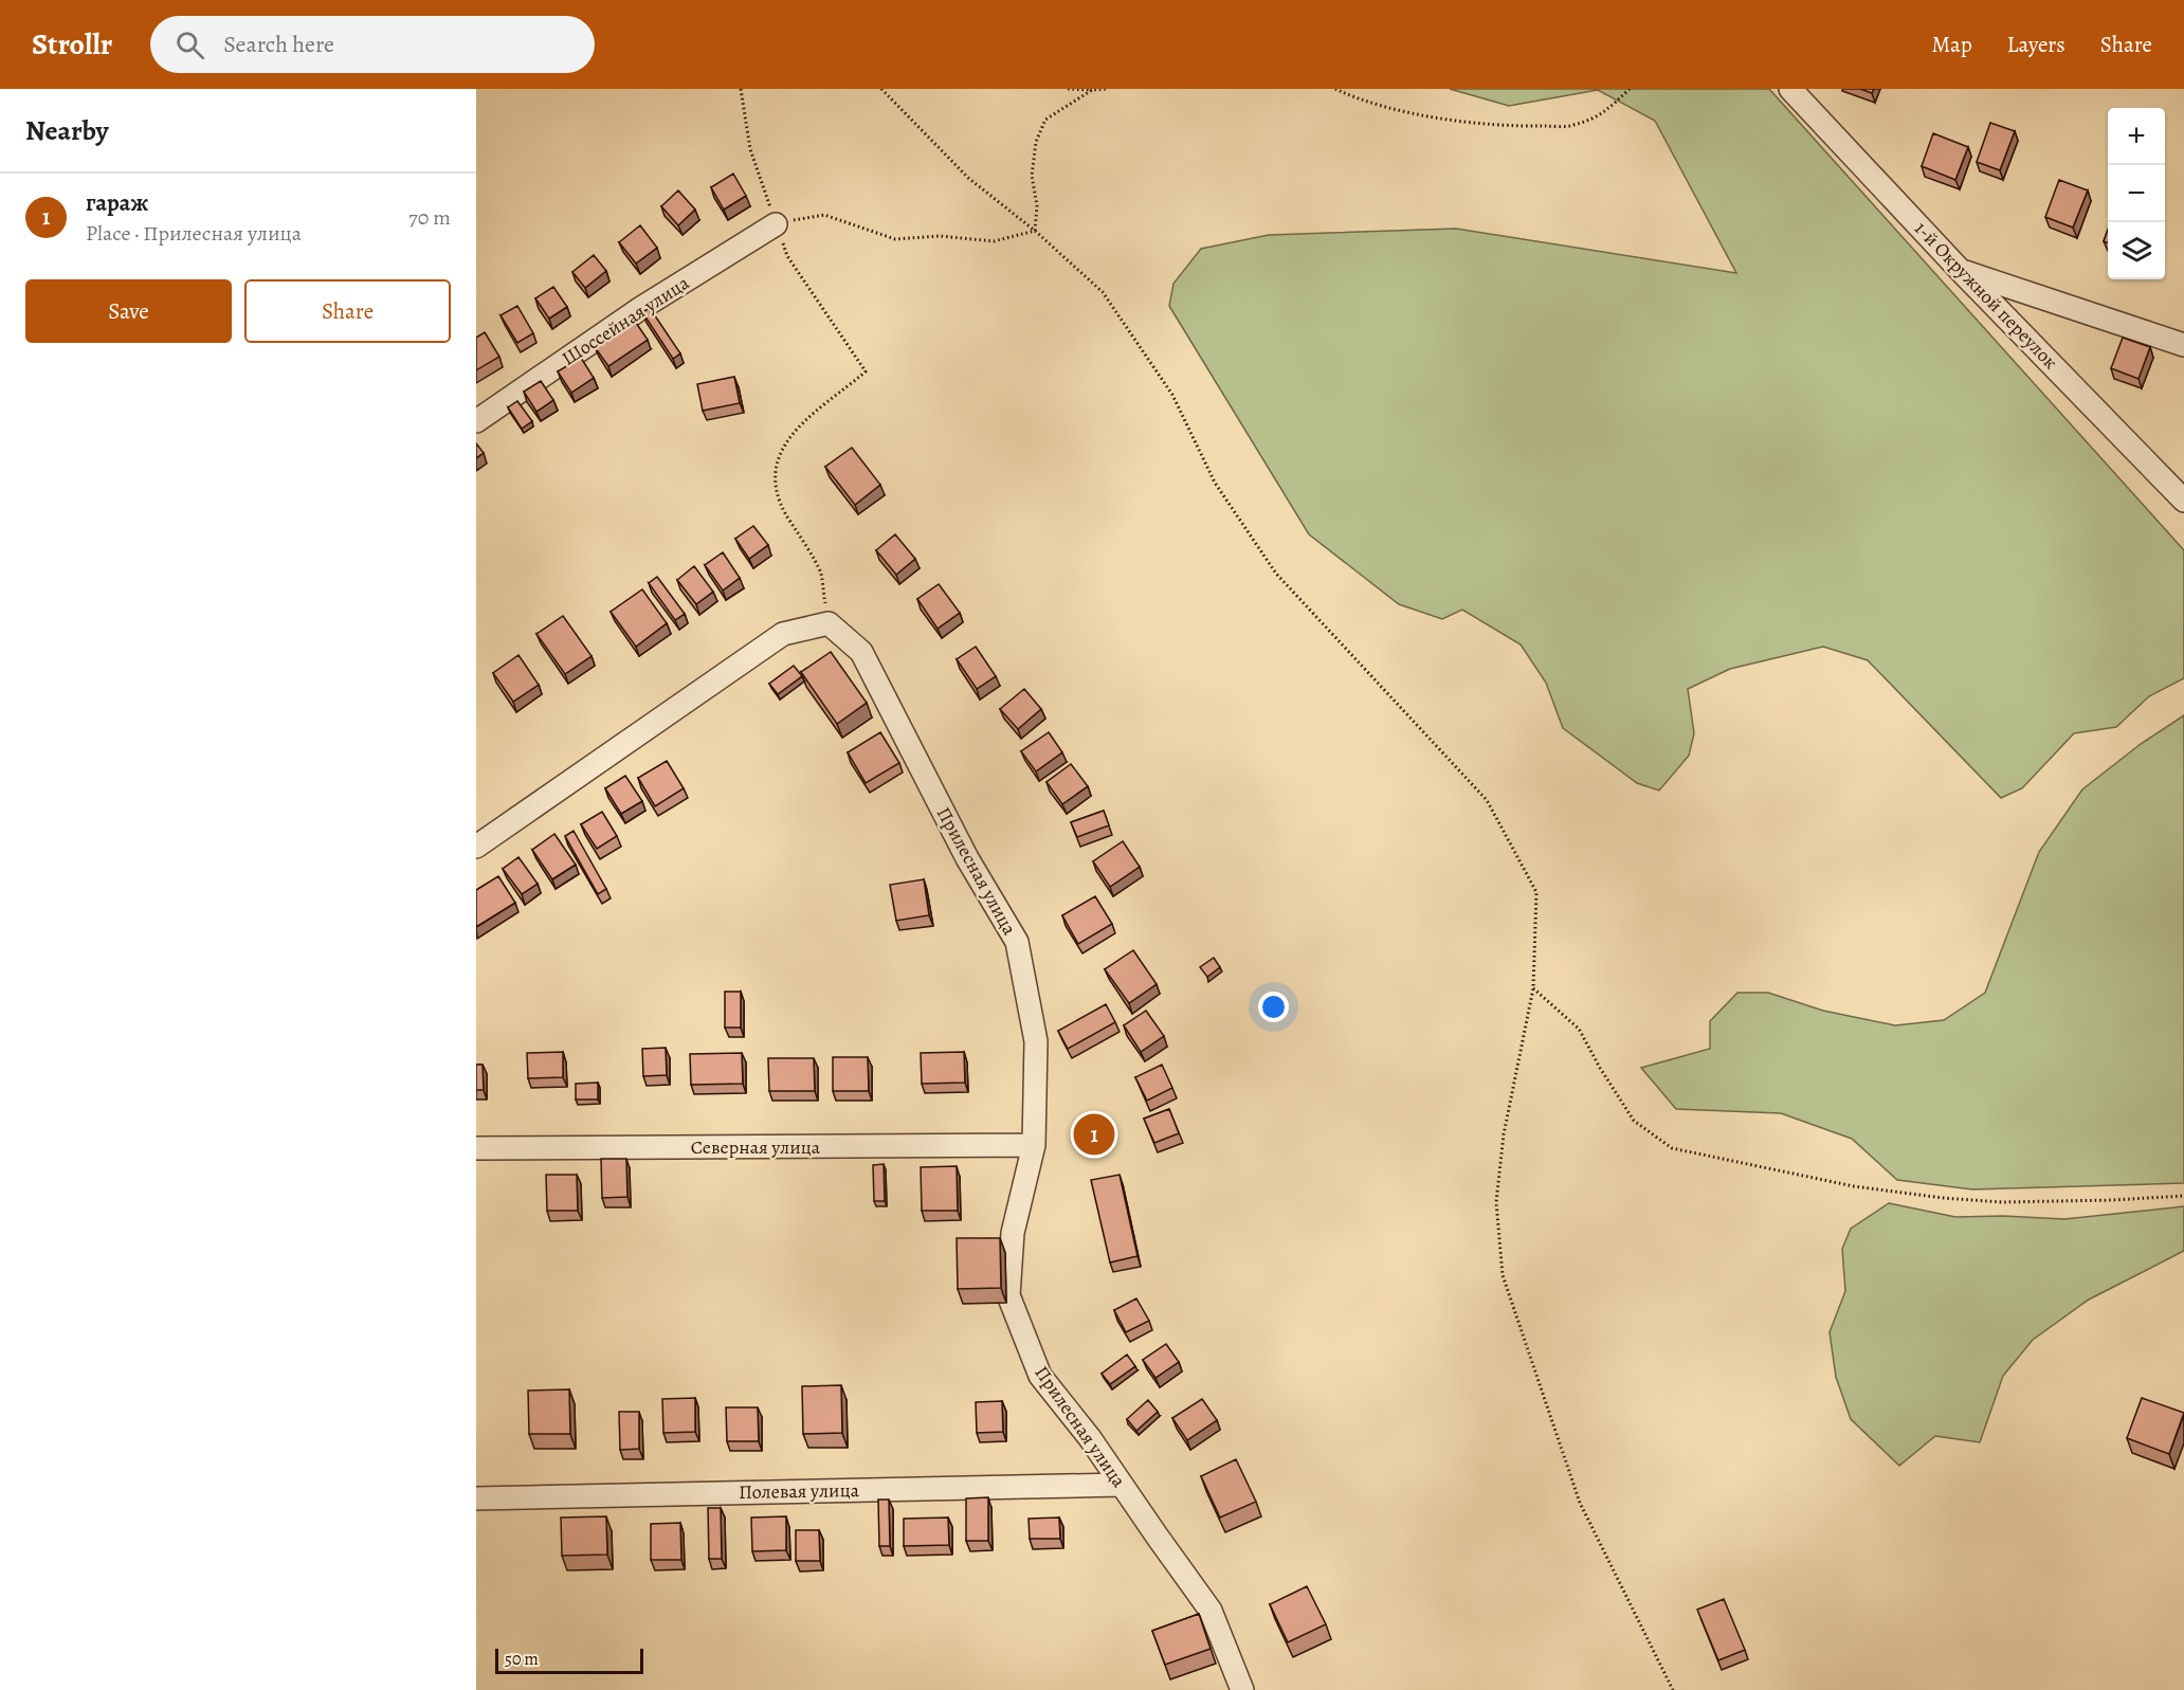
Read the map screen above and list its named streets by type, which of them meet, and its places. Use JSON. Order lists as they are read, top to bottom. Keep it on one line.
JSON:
{"streets":{"street":["1-й Окружной переулок","Шоссейная улица","Прилесная улица","Северная улица","Полевая улица"]},"crossings":[["Прилесная улица","Северная улица"],["Прилесная улица","Полевая улица"]],"scale_bar":"50 m","page":{"header":"Strollr","search":"Search here","nav":["Map","Layers","Share"],"heading":"Nearby","map_buttons":["+","−"],"list":[{"mark":"1","name":"гараж","note":"Place · Прилесная улица","value":"70 m"}],"buttons":["Save","Share"],"pins":"1","scale":"50 m"}}
